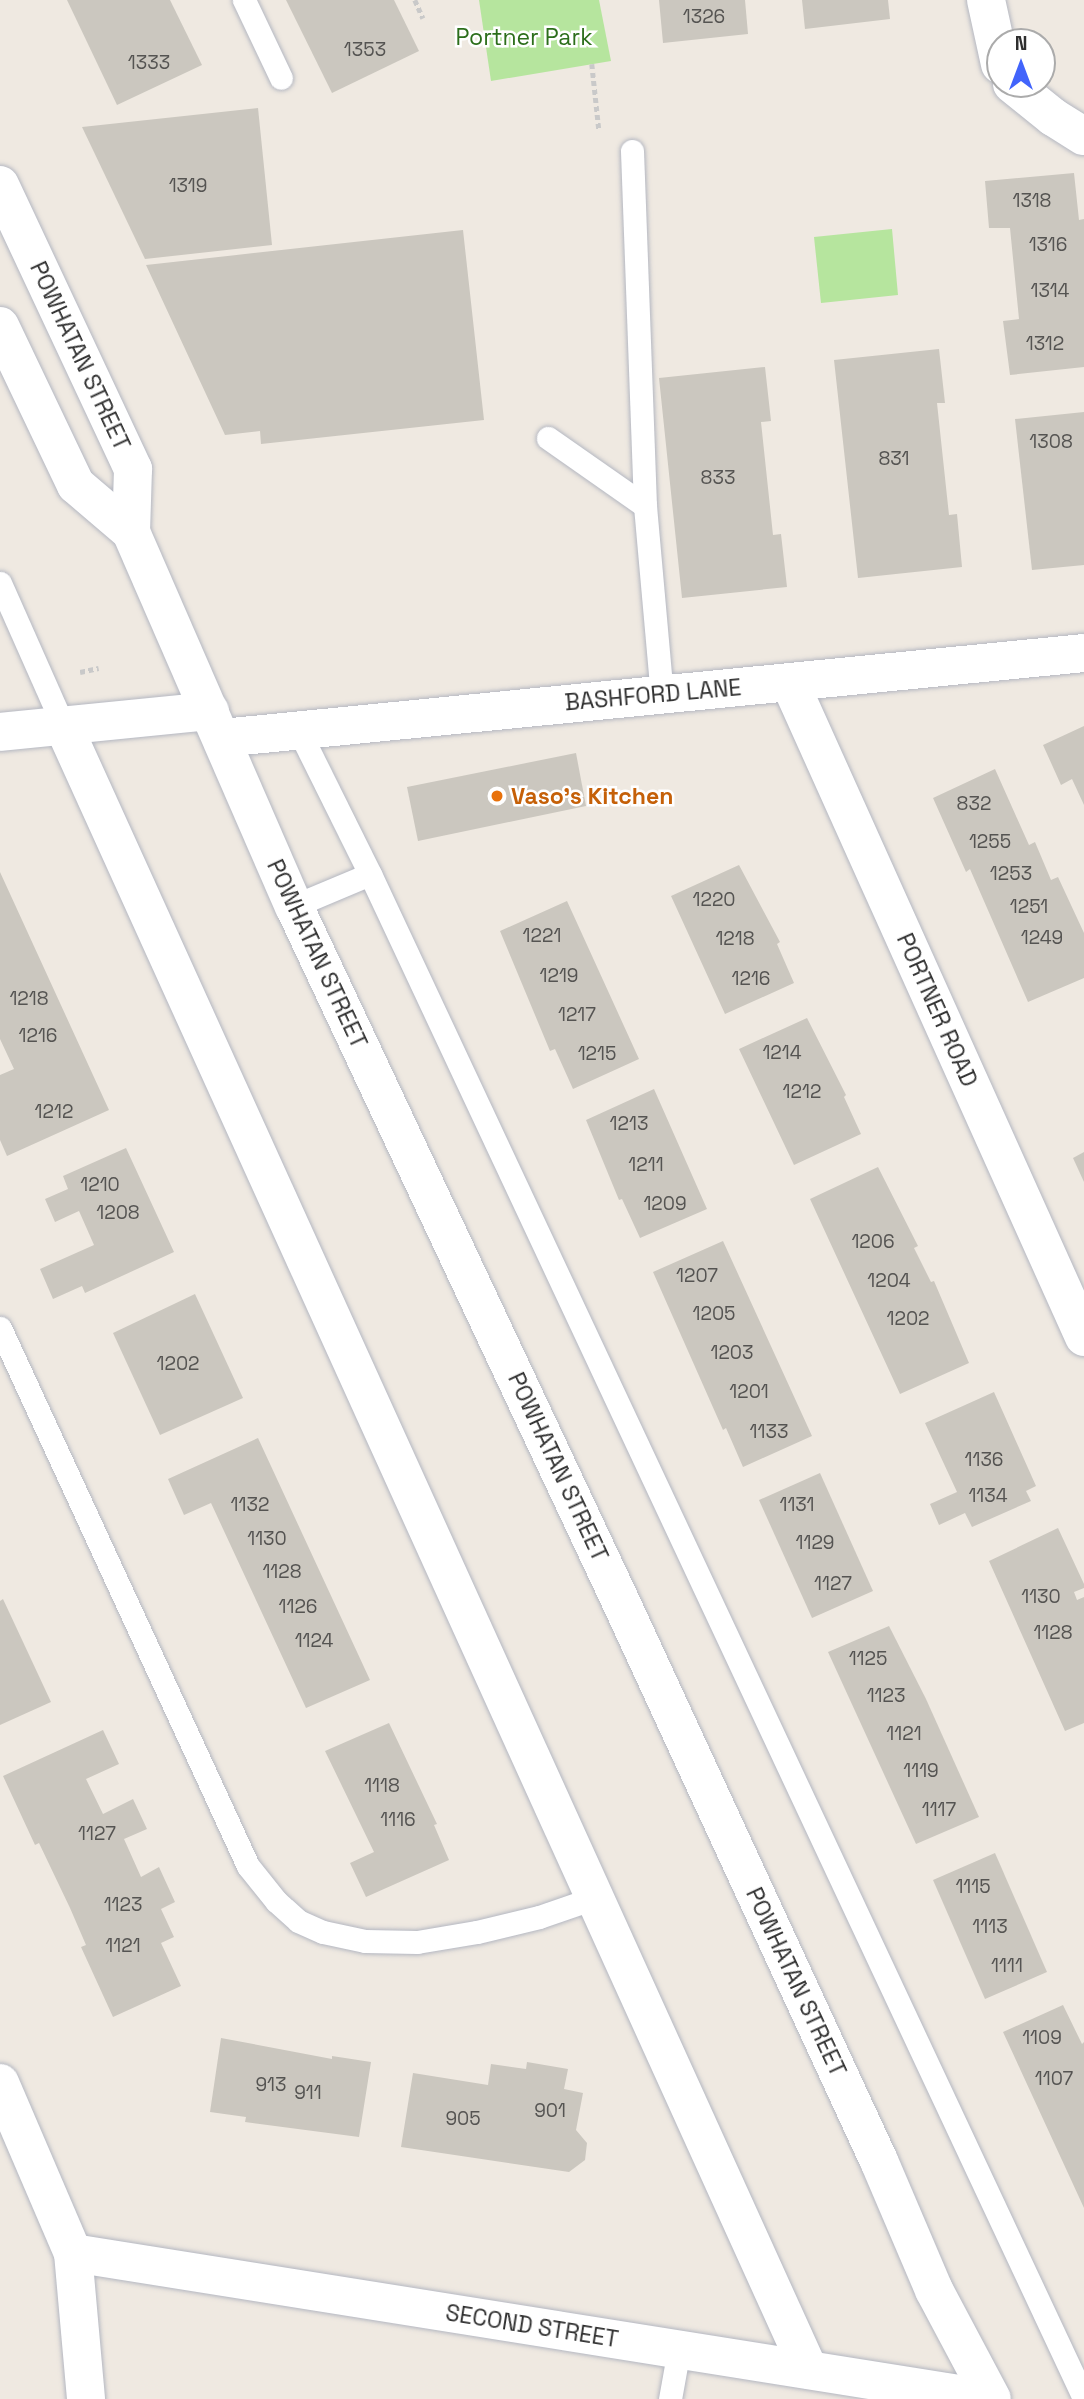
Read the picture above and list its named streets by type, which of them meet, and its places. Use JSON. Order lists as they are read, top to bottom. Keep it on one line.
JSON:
{"streets":{"street":["POWHATAN STREET","BASHFORD LANE","PORTNER ROAD","SECOND STREET"]},"crossings":[["POWHATAN STREET","BASHFORD LANE"],["POWHATAN STREET","SECOND STREET"],["BASHFORD LANE","PORTNER ROAD"]],"parks":["Portner Park"],"places":["Vaso's Kitchen"],"house_numbers":["1326","1353","1333","1319","1318","1316","1314","1312","1308","831","833","832","1255","1253","1220","1251","1221","1249","1218","1219","1216","1218","1217","1216","1214","1215","1212","1212","1213","1211","1210","1209","1208","1206","1207","1204","1205","1202","1203","1202","1201","1133","1136","1134","1132","1131","1130","1129","1128","1127","1130","1126","1128","1124","1125","1123","1121","1119","1118","1117","1116","1127","1115","1123","1113","1121","1111","1109","1107","913","911","901","905"],"north":"top"}
